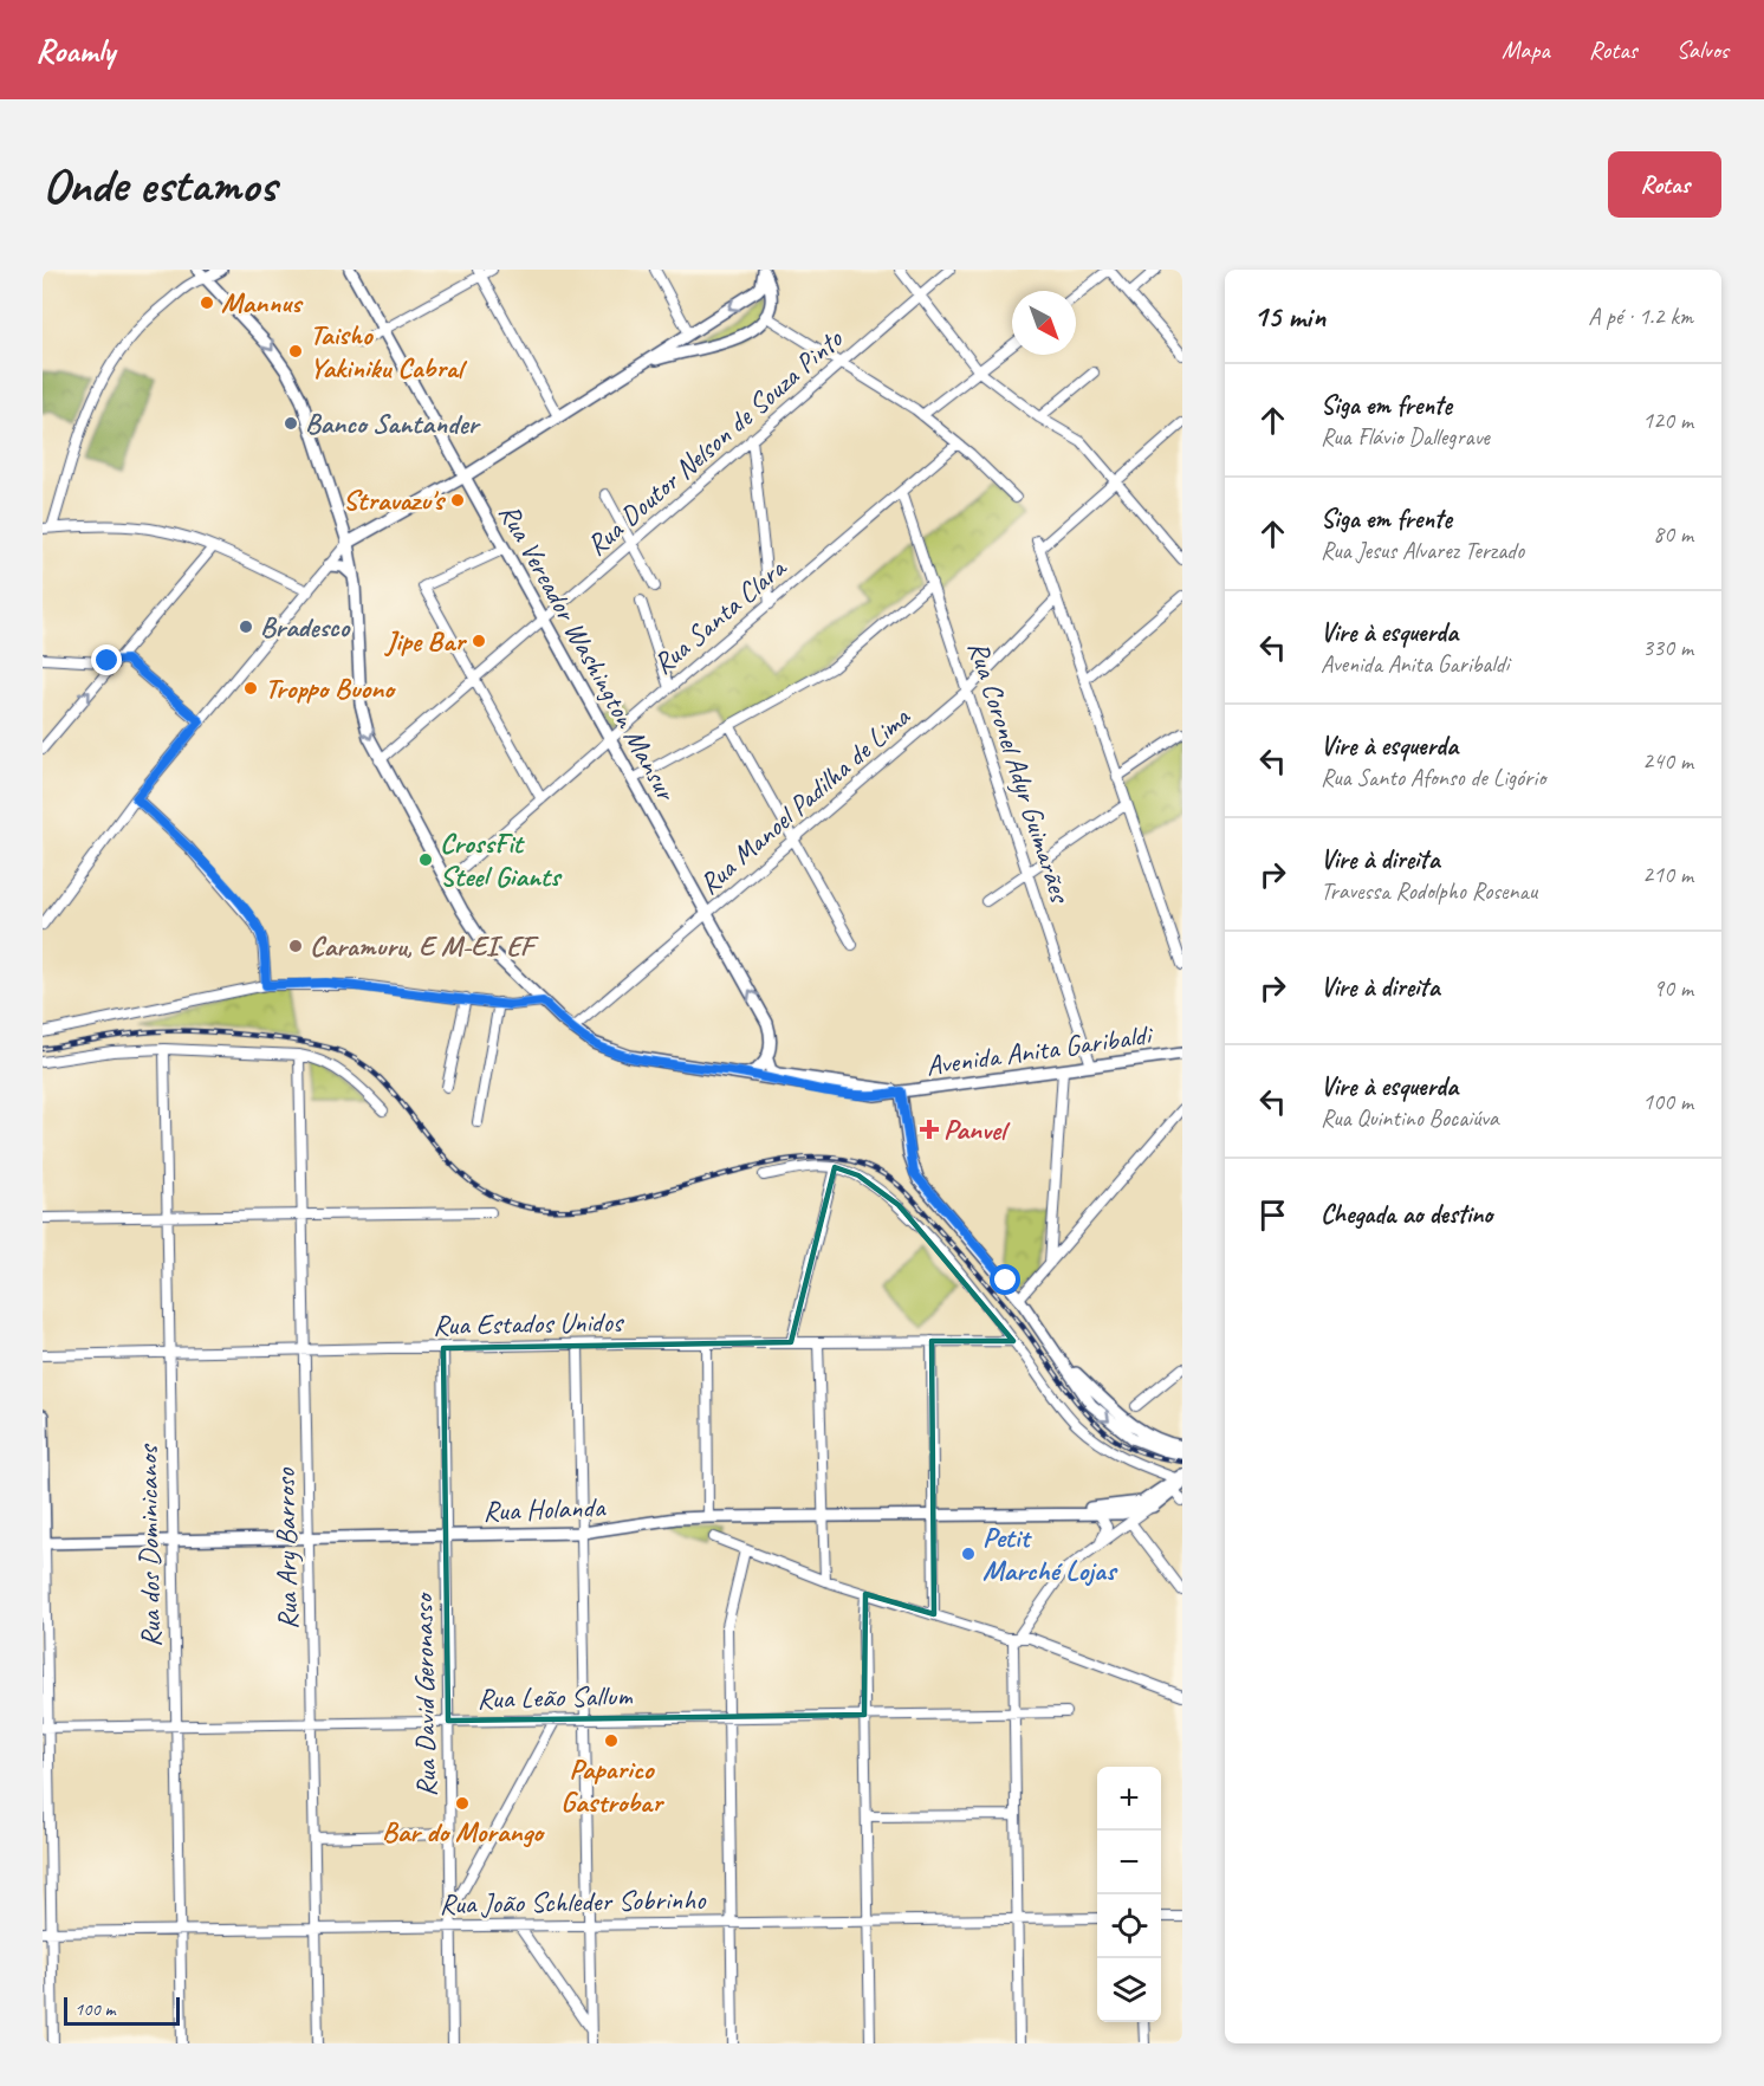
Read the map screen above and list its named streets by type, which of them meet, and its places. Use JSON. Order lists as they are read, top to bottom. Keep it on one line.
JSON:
{"streets":{"main road":["Rua Vereador Washington Mansur","Avenida Anita Garibaldi","Rua Holanda"],"street":["Rua Doutor Nelson de Souza Pinto","Rua Santa Clara","Rua Coronel Adyr Guimarães","Rua Manoel Padilha de Lima","Rua Estados Unidos","Rua dos Dominicanos","Rua Ary Barroso","Rua David Geronasso","Rua Leão Sallum","Rua João Schleder Sobrinho"]},"crossings":[["Rua Doutor Nelson de Souza Pinto","Rua Vereador Washington Mansur"],["Rua Doutor Nelson de Souza Pinto","Avenida Anita Garibaldi"],["Rua Santa Clara","Rua Vereador Washington Mansur"],["Rua Santa Clara","Rua Coronel Adyr Guimarães"],["Rua Santa Clara","Avenida Anita Garibaldi"],["Rua Vereador Washington Mansur","Rua Manoel Padilha de Lima"],["Rua Vereador Washington Mansur","Avenida Anita Garibaldi"],["Rua Coronel Adyr Guimarães","Rua Manoel Padilha de Lima"],["Rua Coronel Adyr Guimarães","Avenida Anita Garibaldi"],["Rua Manoel Padilha de Lima","Avenida Anita Garibaldi"],["Rua Estados Unidos","Rua dos Dominicanos"],["Rua Estados Unidos","Rua Ary Barroso"],["Rua Estados Unidos","Rua David Geronasso"],["Rua Holanda","Rua dos Dominicanos"],["Rua Holanda","Rua Ary Barroso"],["Rua Holanda","Rua David Geronasso"],["Rua dos Dominicanos","Rua Leão Sallum"],["Rua dos Dominicanos","Rua João Schleder Sobrinho"],["Rua Ary Barroso","Rua Leão Sallum"],["Rua Ary Barroso","Rua João Schleder Sobrinho"],["Rua David Geronasso","Rua Leão Sallum"],["Rua David Geronasso","Rua João Schleder Sobrinho"]],"places":{"other":["Mannus","Taisho Yakiniku Cabral","Banco Santander","Stravazu's","Bradesco","Jipe Bar","Troppo Buono","CrossFit Steel Giants","Caramuru, E M-EI EF","Petit Marché Lojas","Paparico Gastrobar","Bar do Morango"],"health":["Panvel"]},"scale_bar":"100 m","north":"bottom right","page":{"header":"Roamly","nav":["Mapa","Rotas","Salvos"],"buttons":"Rotas","title":"Onde estamos","heading":["15 min","A pé · 1.2 km"],"list":[["Siga em frente","Rua Flávio Dallegrave","120 m"],["Siga em frente","Rua Jesus Alvarez Terzado","80 m"],["Vire à esquerda","Avenida Anita Garibaldi","330 m"],["Vire à esquerda","Rua Santo Afonso de Ligório","240 m"],["Vire à direita","Travessa Rodolpho Rosenau","210 m"],["Vire à direita","90 m"],["Vire à esquerda","Rua Quintino Bocaiúva","100 m"],"Chegada ao destino"],"map_buttons":["+","−"],"scale":"100 m"}}
